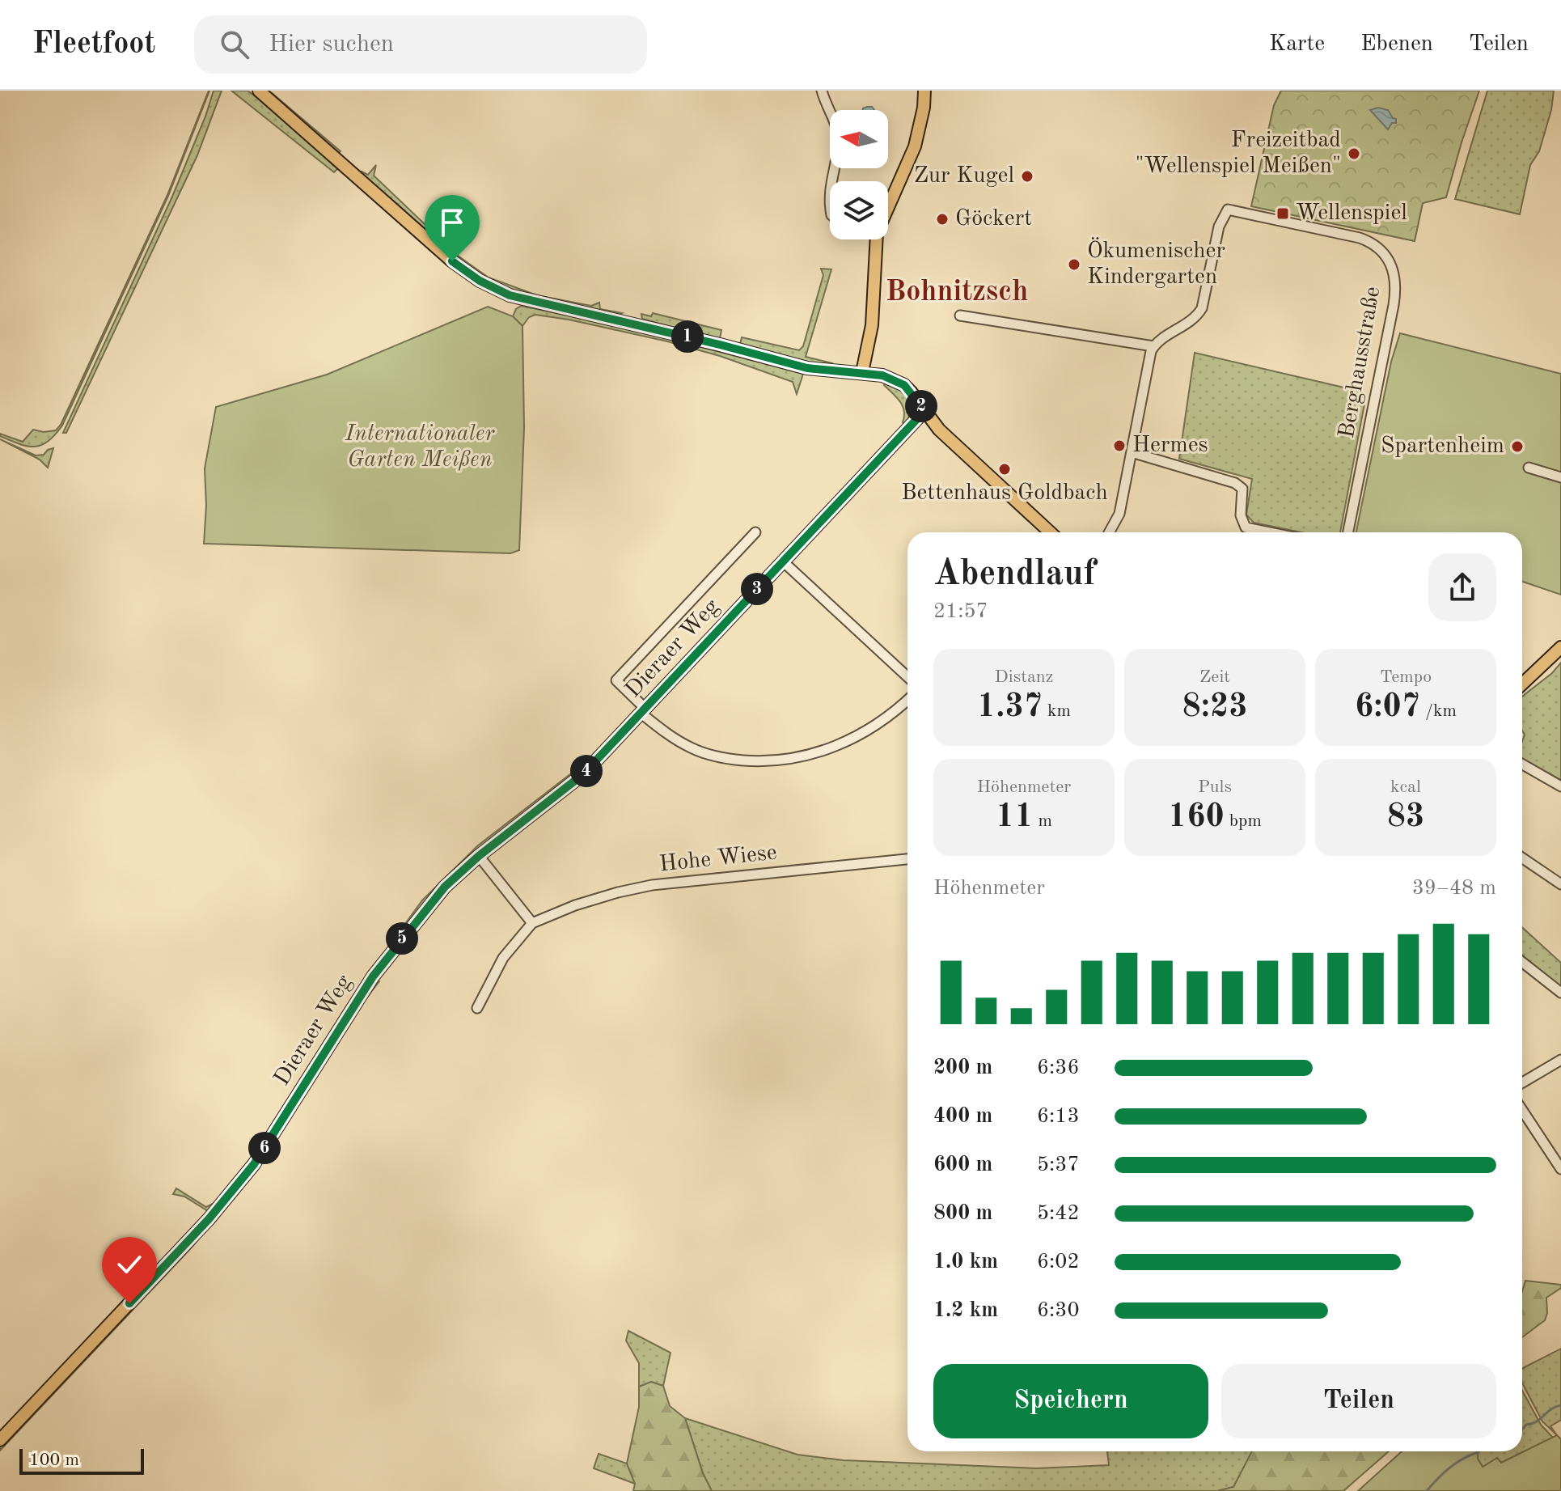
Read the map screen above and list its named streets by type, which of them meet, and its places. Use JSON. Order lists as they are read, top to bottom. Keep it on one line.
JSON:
{"streets":{"main road":["Dieraer Weg"],"street":["Berghausstraße","Hohe Wiese"]},"districts":["Bohnitzsch"],"parks":["Internationaler Garten Meißen"],"places":{"other":["Freizeitbad \"Wellenspiel Meißen\"","Zur Kugel","Göckert","Ökumenischer Kindergarten","Hermes","Spartenheim","Bettenhaus Goldbach"],"transit":["Wellenspiel"]},"scale_bar":"100 m","north":"left","page":{"header":"Fleetfoot","search":"Hier suchen","nav":["Karte","Ebenen","Teilen"],"pins":["1","2","3","4","5","6"],"heading":["Abendlauf","21:57"],"stats":[["Distanz","1.37 km"],["Zeit","8:23"],["Tempo","6:07 /km"],["Höhenmeter","11 m"],["Puls","160 bpm"],["kcal","83"]],"chart":["Höhenmeter","39–48 m"],"list":[{"name":"200 m","note":"6:36"},{"name":"400 m","note":"6:13"},{"name":"600 m","note":"5:37"},{"name":"800 m","note":"5:42"},{"name":"1.0 km","note":"6:02"},{"name":"1.2 km","note":"6:30"}],"buttons":["Speichern","Teilen"],"scale":"100 m"}}
